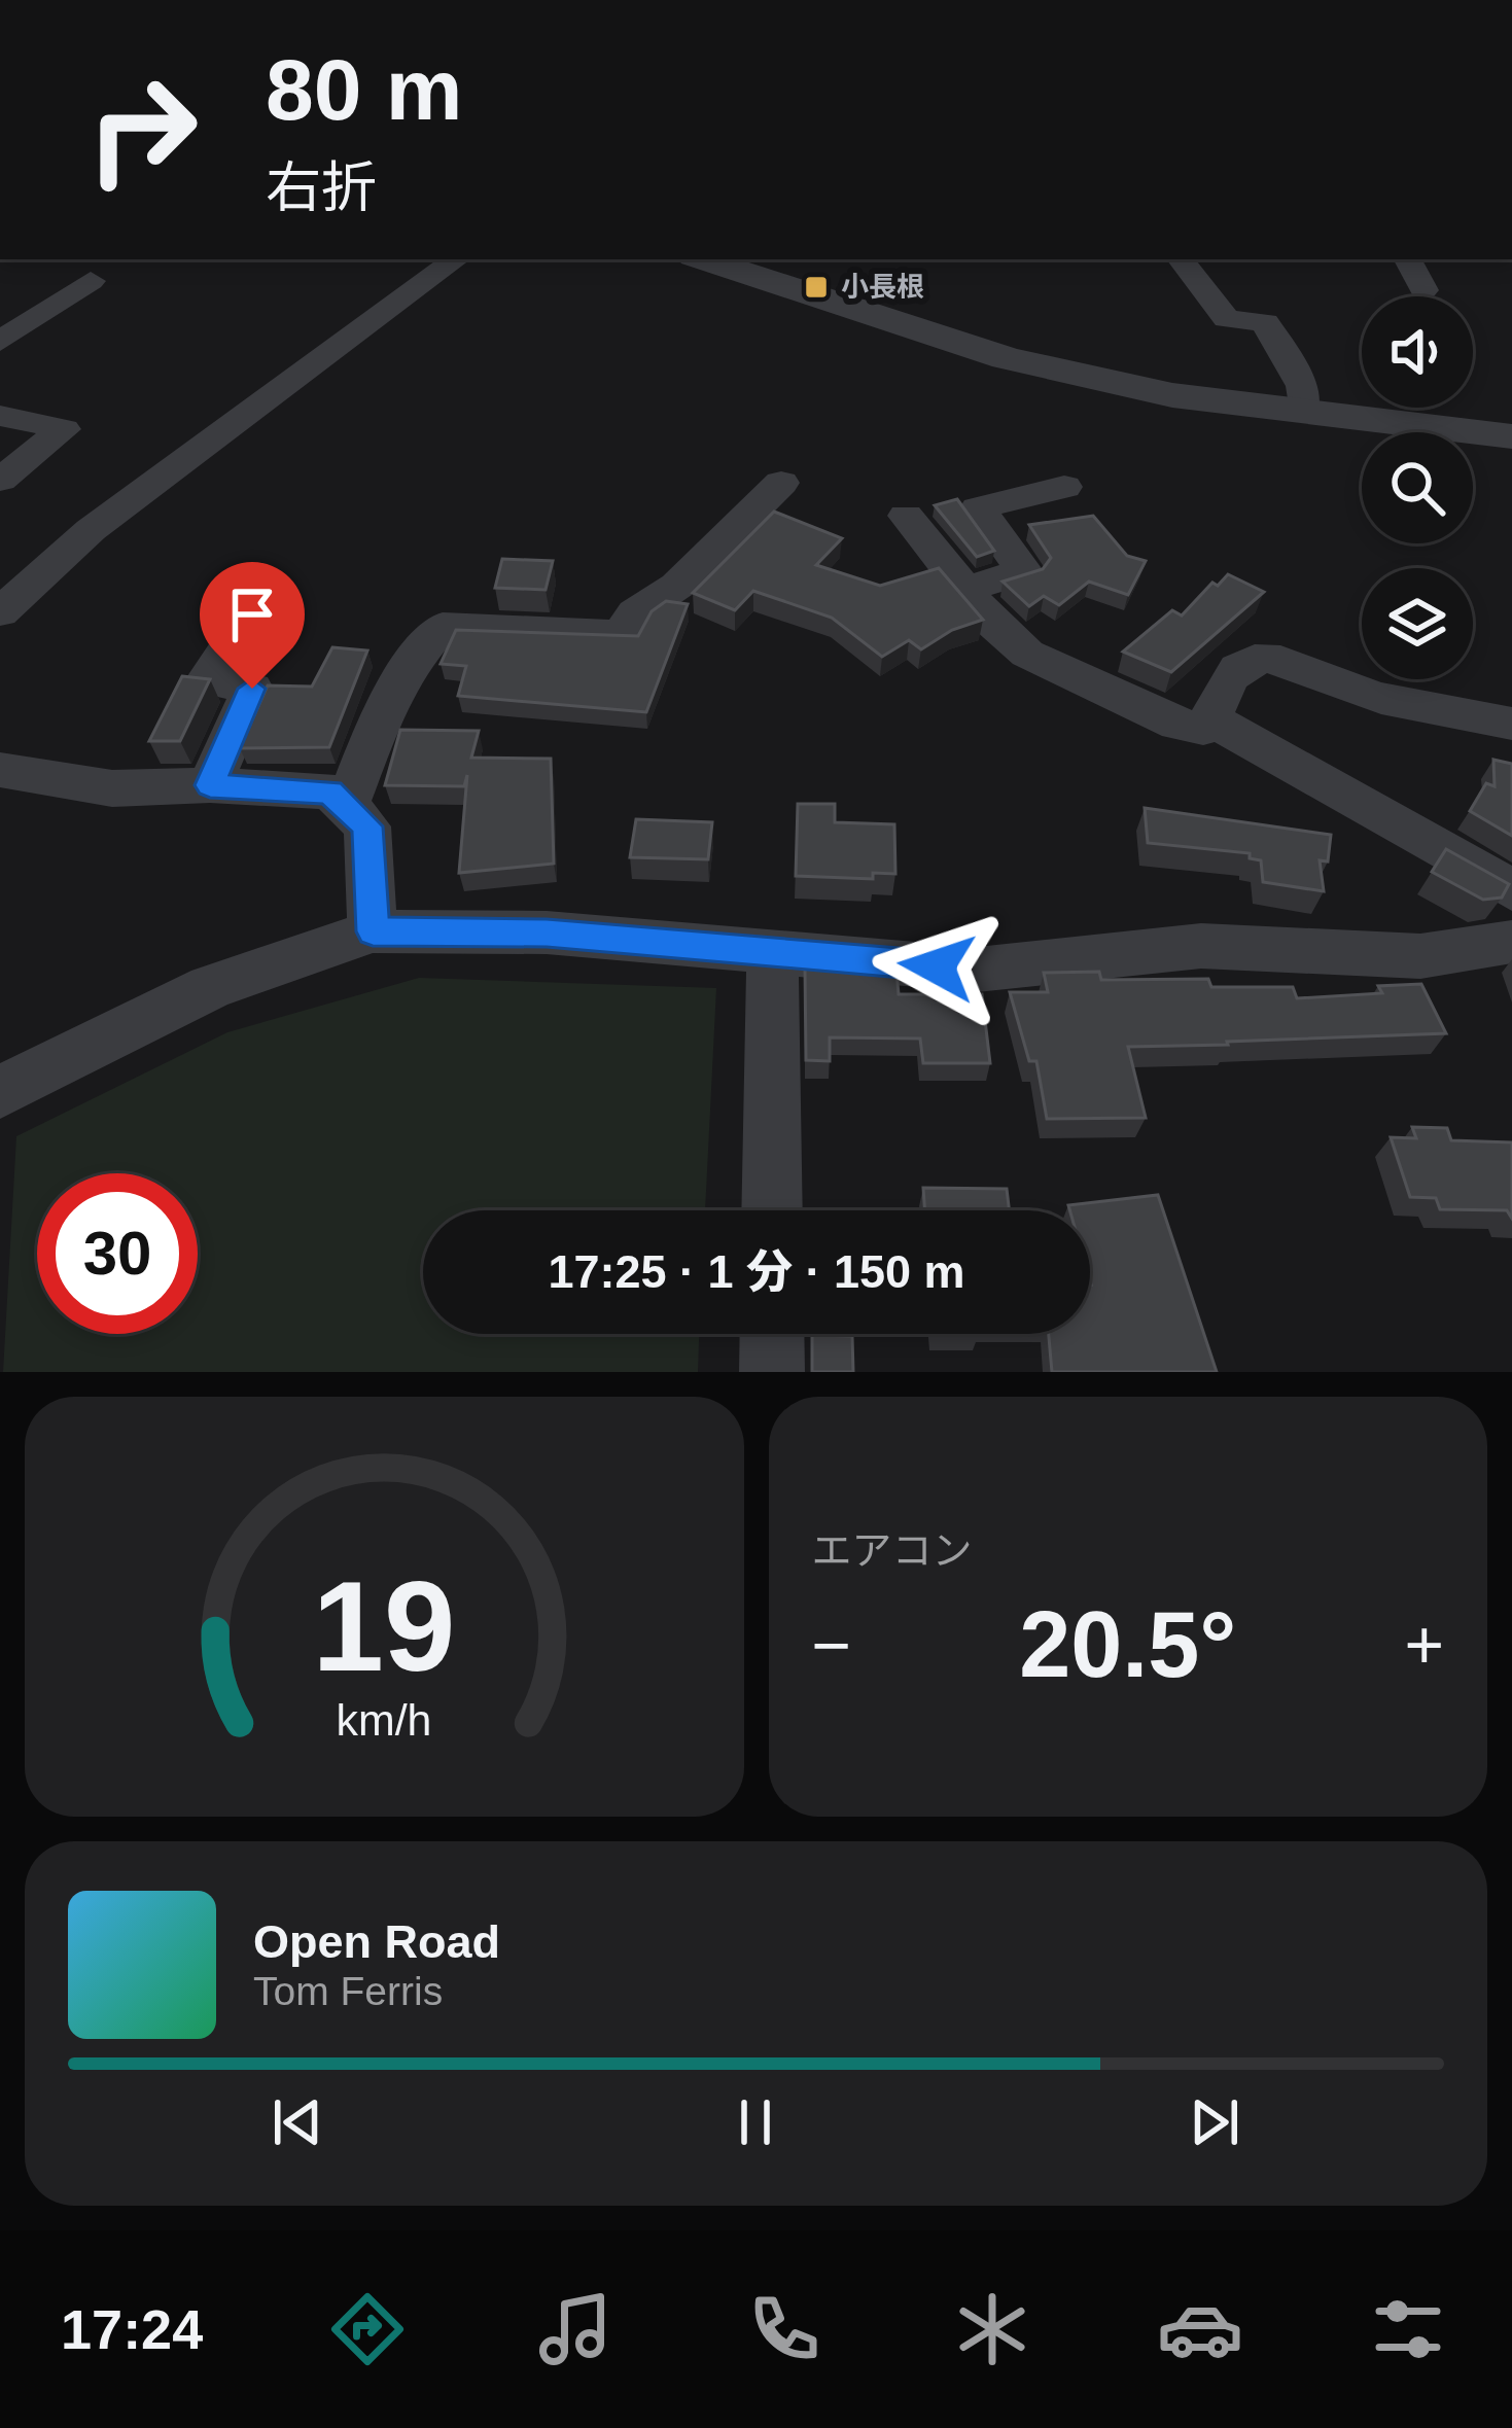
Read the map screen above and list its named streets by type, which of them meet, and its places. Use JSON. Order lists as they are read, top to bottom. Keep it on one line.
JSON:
{"places":{"transit":["小長根"]},"page":{"turn":["80 m","右折"],"limit":"30","trip":"17:25 · 1 分 · 150 m","tile":"エアコン","heat":["−","20.5°","+"],"song":["Open Road","Tom Ferris"],"tabs":"17:24","gauge":["19","km/h"]}}
